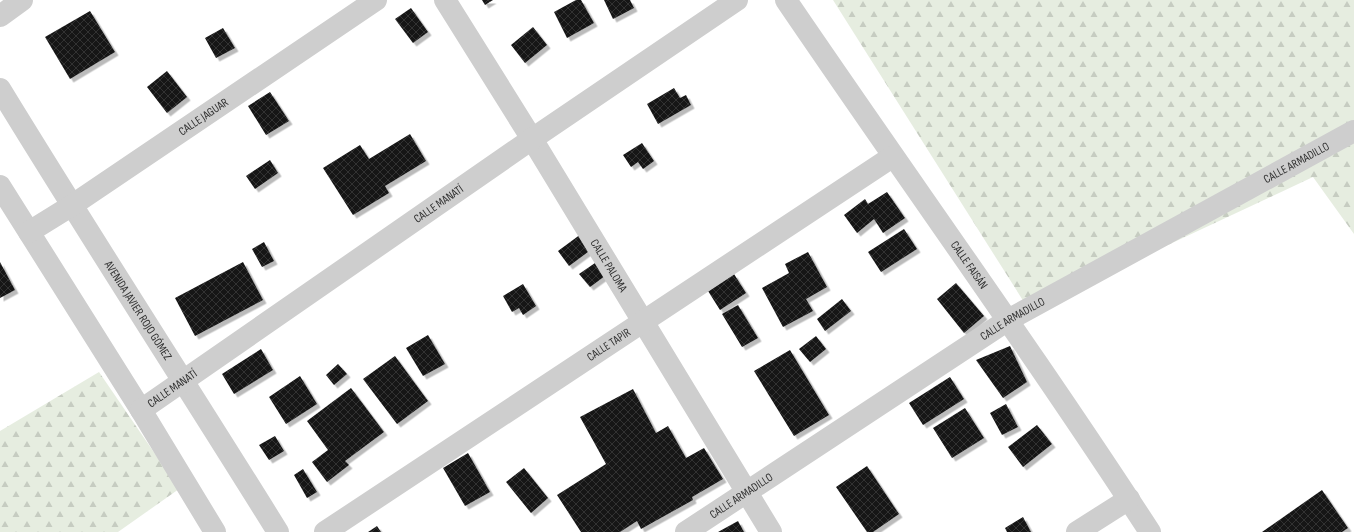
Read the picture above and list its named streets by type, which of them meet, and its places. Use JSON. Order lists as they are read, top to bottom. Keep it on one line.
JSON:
{"streets":{"street":["CALLE JAGUAR","CALLE ARMADILLO","CALLE MANATÍ","CALLE FAISÁN","CALLE PALOMA","AVENIDA JAVIER ROJO GÓMEZ","CALLE TAPIR"]},"crossings":[["CALLE JAGUAR","AVENIDA JAVIER ROJO GÓMEZ"],["CALLE ARMADILLO","CALLE FAISÁN"],["CALLE ARMADILLO","CALLE PALOMA"],["CALLE MANATÍ","CALLE PALOMA"],["CALLE MANATÍ","AVENIDA JAVIER ROJO GÓMEZ"],["CALLE FAISÁN","CALLE TAPIR"],["CALLE PALOMA","CALLE TAPIR"]]}
